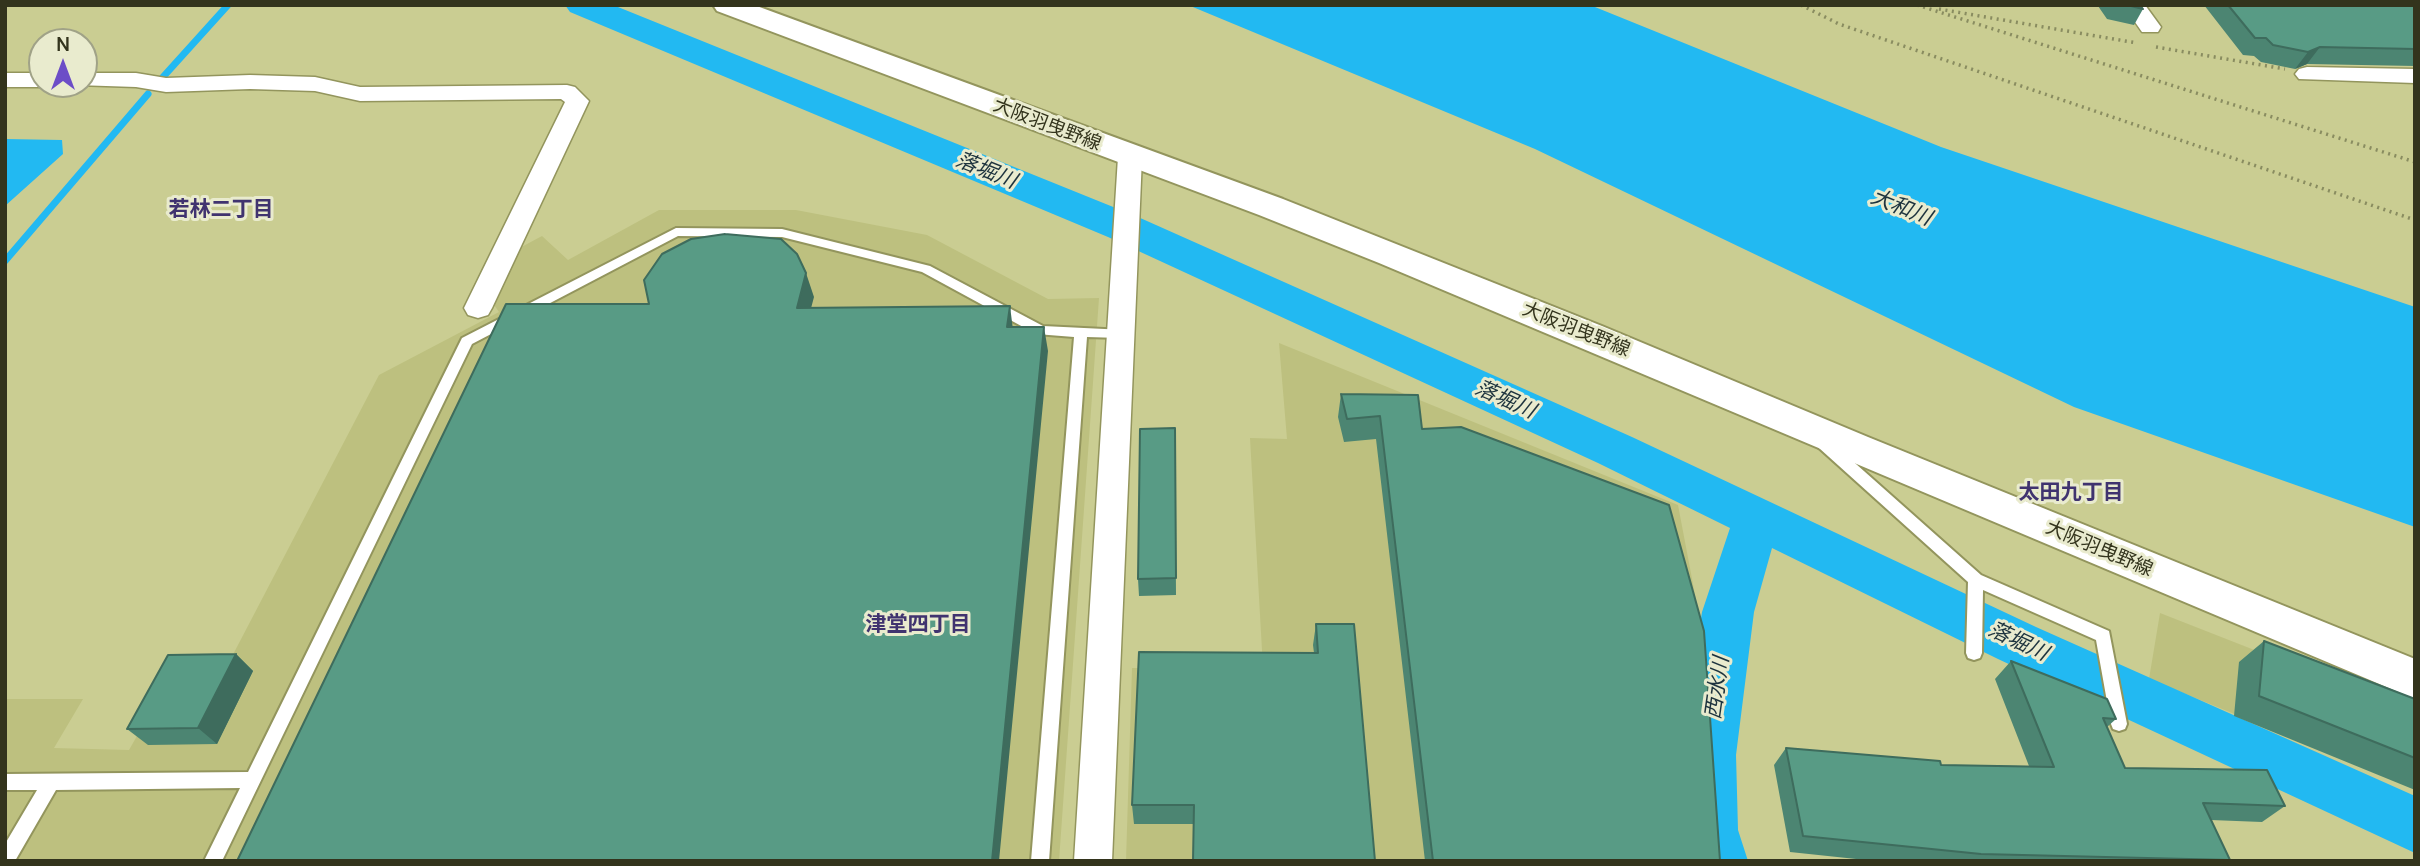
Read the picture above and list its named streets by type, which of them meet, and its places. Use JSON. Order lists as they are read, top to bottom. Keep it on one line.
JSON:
{"streets":{"main road":["大阪羽曳野線"]},"districts":["若林二丁目","太田九丁目","津堂四丁目"],"water":["落堀川","大和川","西水川"],"north":"top"}
